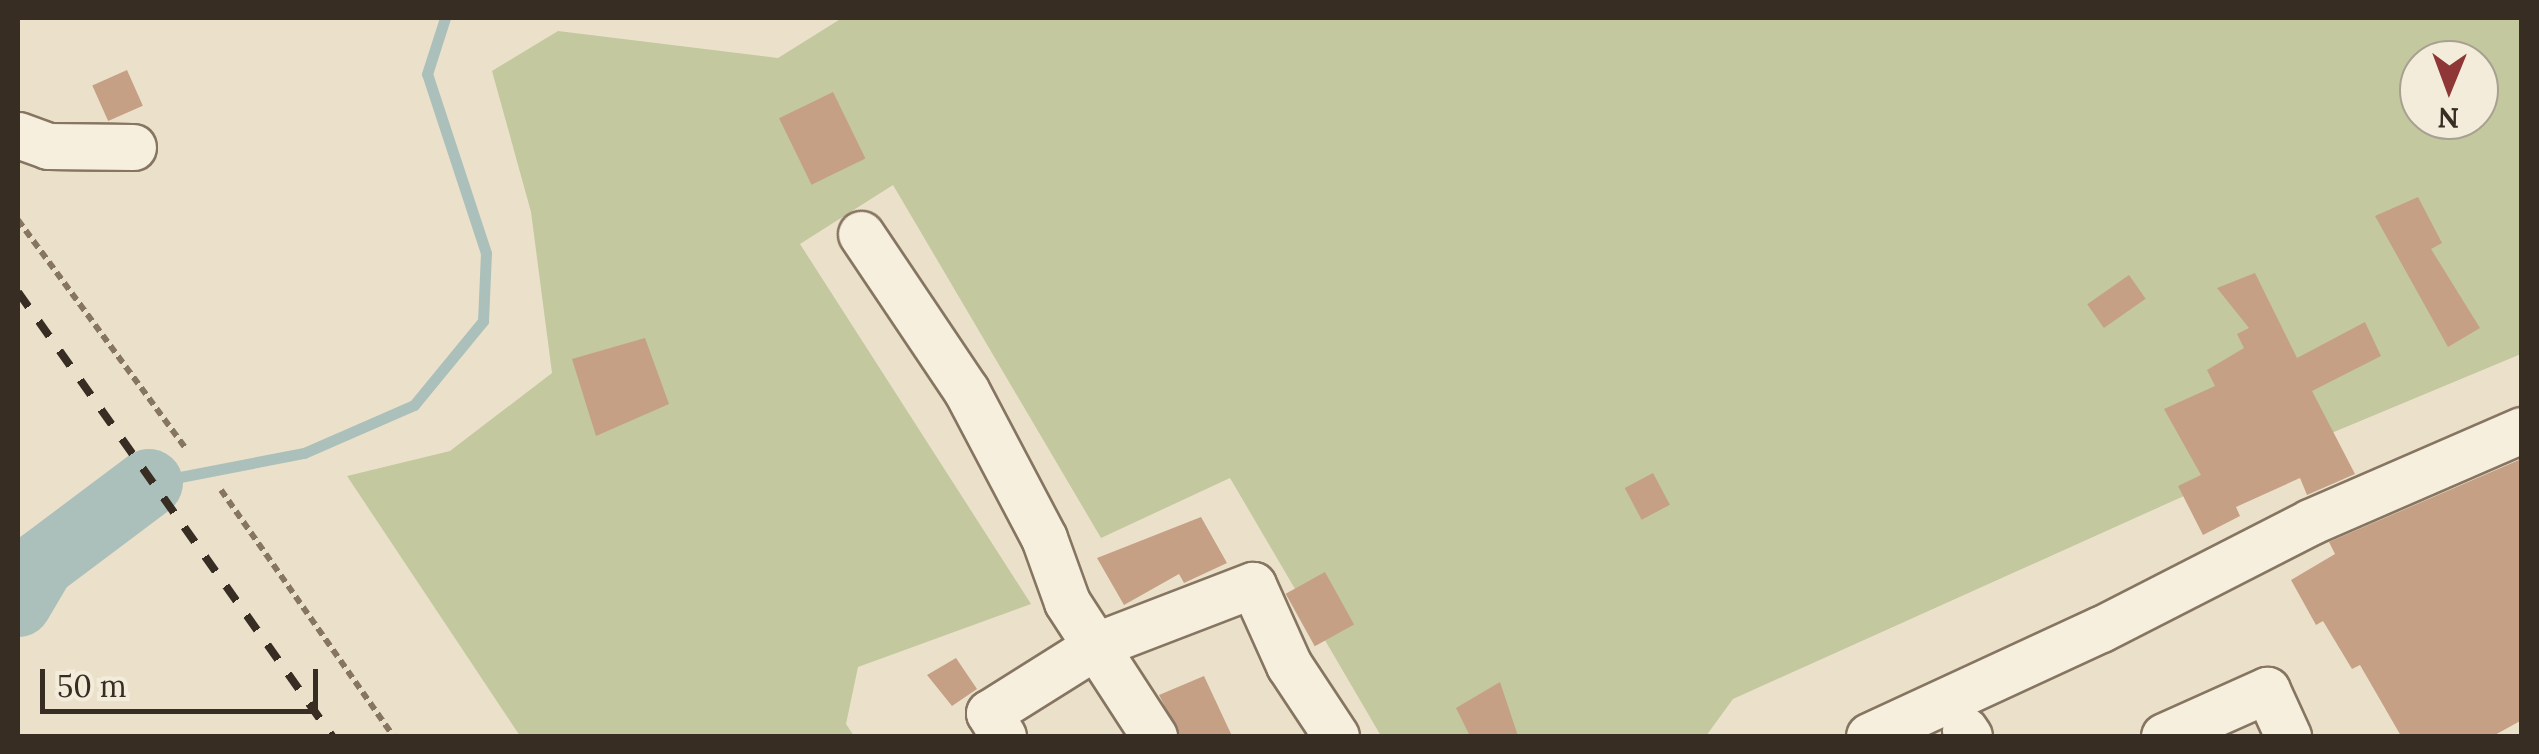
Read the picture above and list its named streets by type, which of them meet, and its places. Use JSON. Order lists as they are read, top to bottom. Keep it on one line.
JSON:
{"scale_bar":"50 m","north":"bottom"}
